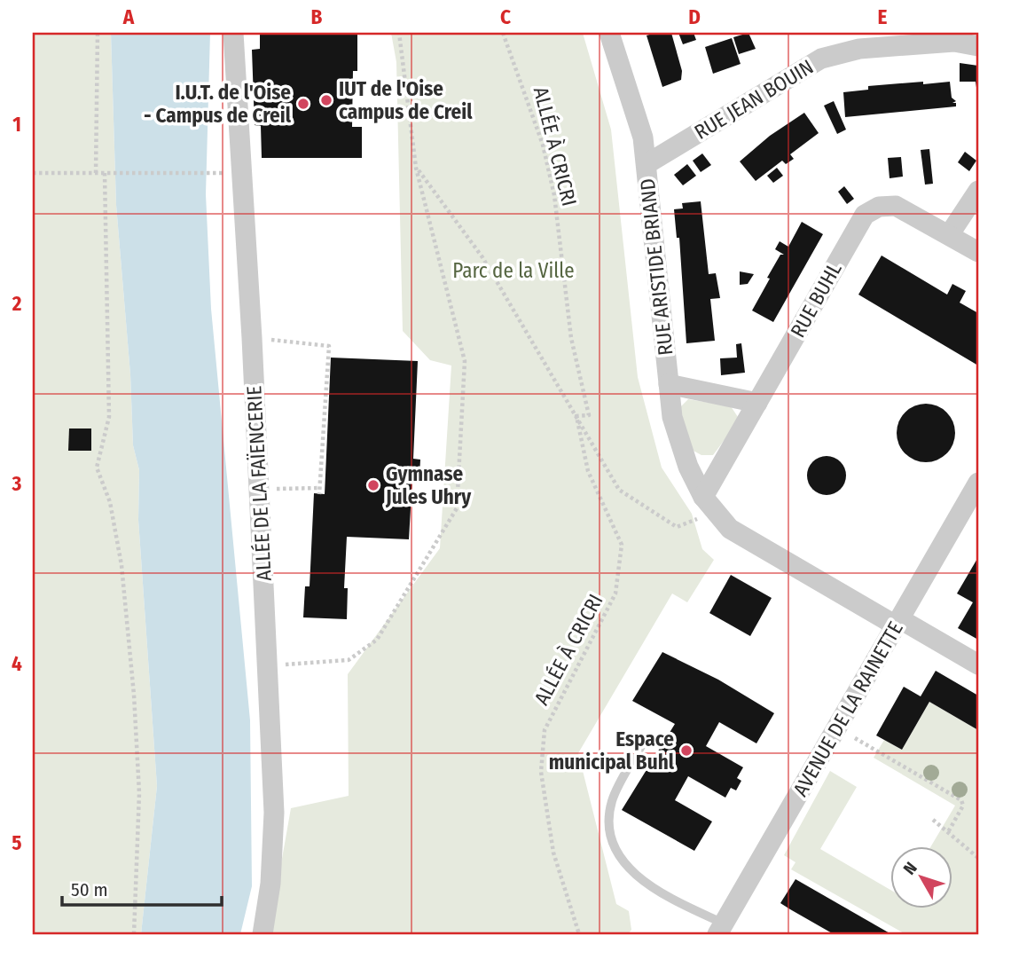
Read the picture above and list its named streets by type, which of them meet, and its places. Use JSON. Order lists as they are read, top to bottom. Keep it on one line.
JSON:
{"streets":{"street":["RUE JEAN BOUIN","RUE ARISTIDE BRIAND","RUE BUHL","ALLÉE DE LA FAÏENCERIE","AVENUE DE LA RAINETTE"],"path":["ALLÉE À CRICRI"]},"crossings":[["RUE JEAN BOUIN","RUE ARISTIDE BRIAND"],["RUE ARISTIDE BRIAND","RUE BUHL"]],"parks":["Parc de la Ville"],"places":["IUT de l'Oise campus de Creil","I.U.T. de l'Oise - Campus de Creil","Gymnase Jules Uhry","Espace municipal Buhl"],"scale_bar":"50 m","north":"top left","grid":{"columns":["A","B","C","D","E"],"rows":["1","2","3","4","5"]}}
